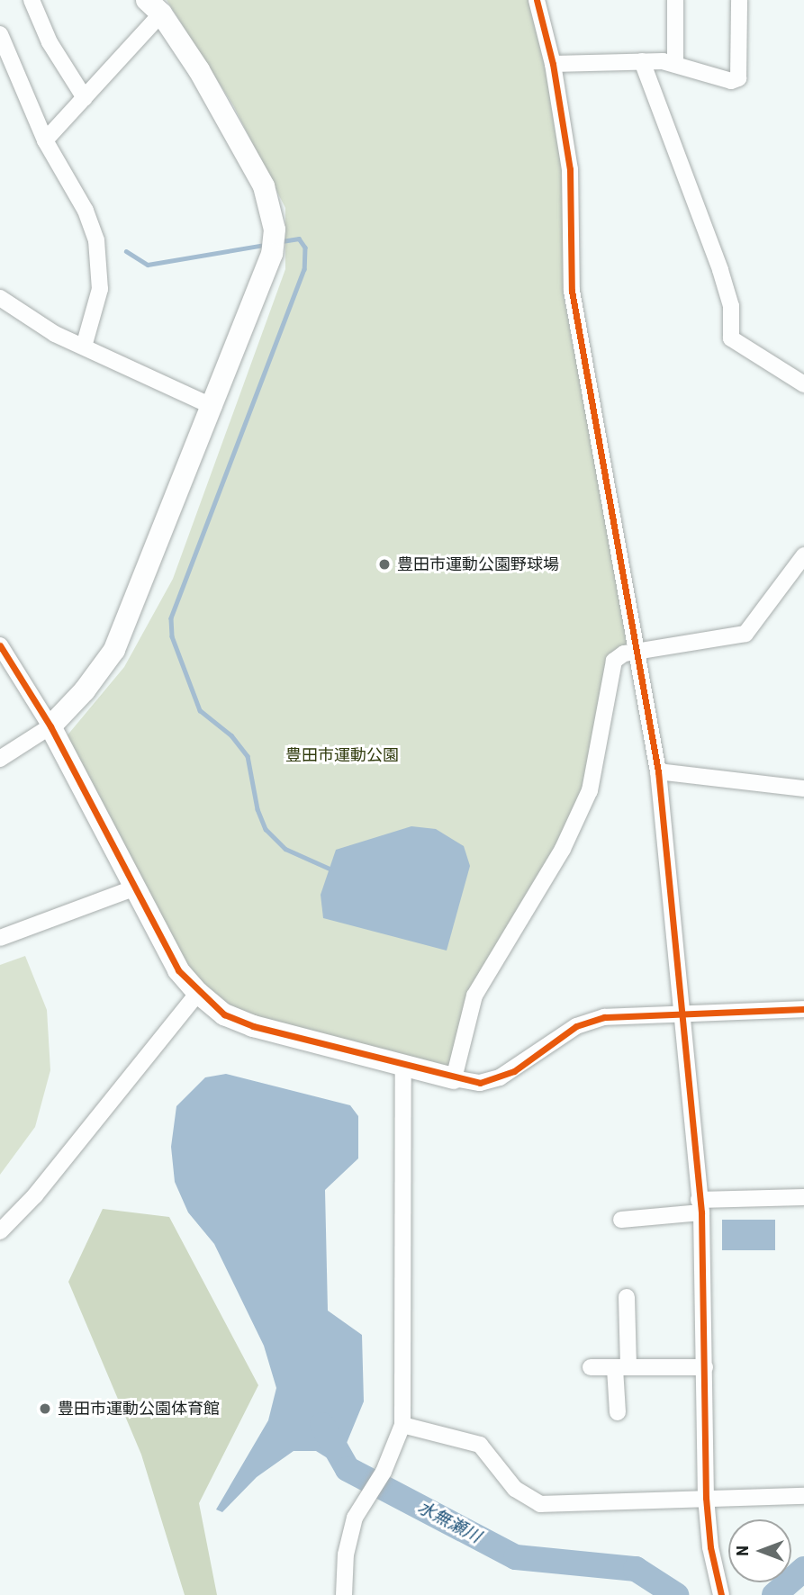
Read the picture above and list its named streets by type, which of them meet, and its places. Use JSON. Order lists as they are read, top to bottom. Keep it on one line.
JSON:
{"water":["水無瀬川"],"parks":["豊田市運動公園"],"places":["豊田市運動公園野球場","豊田市運動公園体育館"],"north":"left"}
